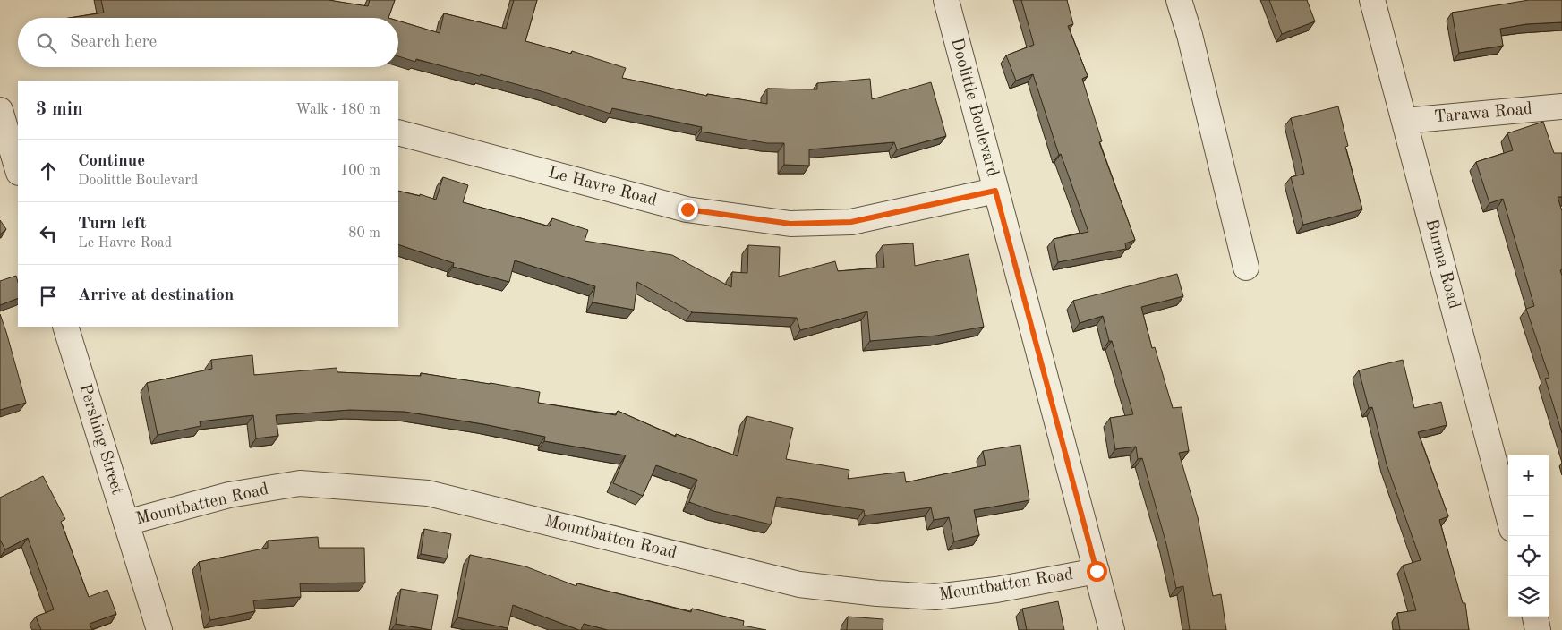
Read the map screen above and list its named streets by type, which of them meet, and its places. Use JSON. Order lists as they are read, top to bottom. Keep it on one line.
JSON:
{"streets":{"street":["Doolittle Boulevard","Tarawa Road","Le Havre Road","Burma Road","Pershing Street","Mountbatten Road"]},"crossings":[["Doolittle Boulevard","Le Havre Road"],["Doolittle Boulevard","Mountbatten Road"],["Tarawa Road","Burma Road"],["Pershing Street","Mountbatten Road"]],"page":{"search":"Search here","heading":["3 min","Walk · 180 m"],"list":[["Continue","Doolittle Boulevard","100 m"],["Turn left","Le Havre Road","80 m"],"Arrive at destination"],"map_buttons":["+","−"]}}
